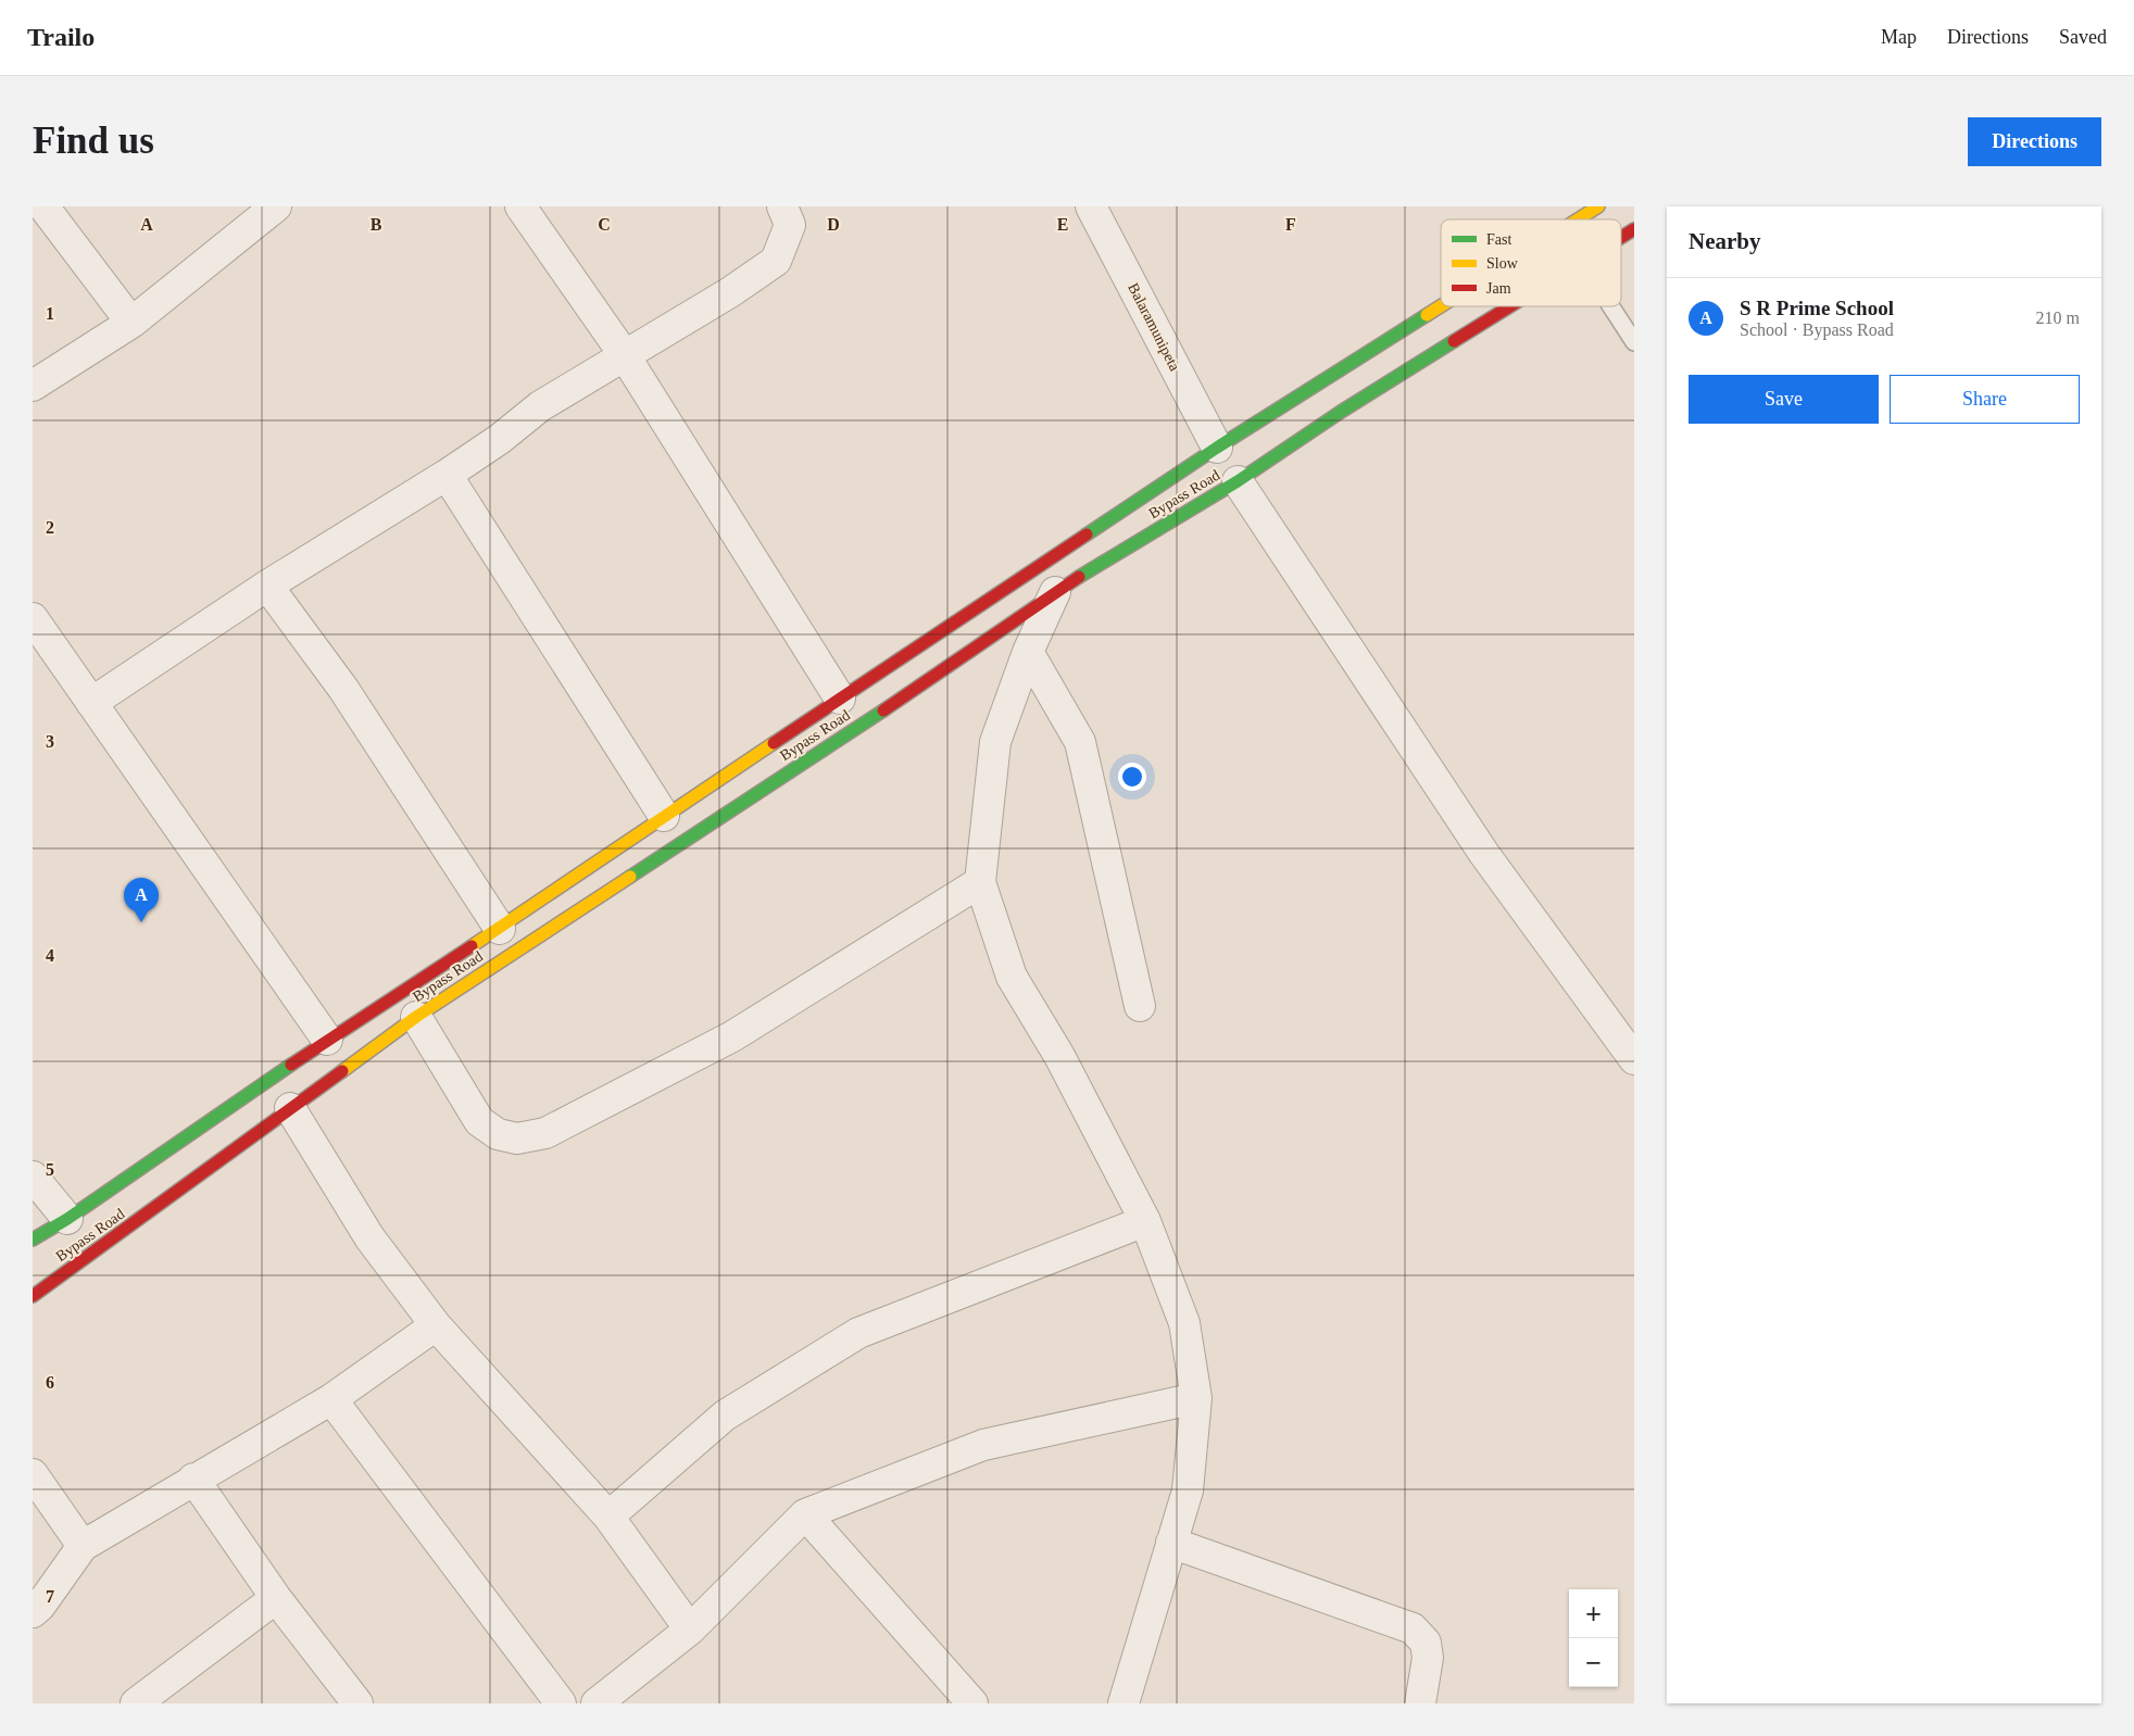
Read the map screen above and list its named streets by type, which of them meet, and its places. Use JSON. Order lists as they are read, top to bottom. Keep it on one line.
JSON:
{"streets":{"main road":["Bypass Road"],"street":["Balaramunipeta"]},"crossings":[["Balaramunipeta","Bypass Road"]],"legend":["Fast","Slow","Jam"],"page":{"header":"Trailo","nav":["Map","Directions","Saved"],"buttons":["Directions",["Save","Share"]],"title":"Find us","heading":"Nearby","list":[{"mark":"A","name":"S R Prime School","note":"School · Bypass Road","value":"210 m"}],"pins":"A","map_buttons":["+","−"]},"grid":{"columns":["A","B","C","D","E","F"],"rows":["1","2","3","4","5","6","7"]}}
